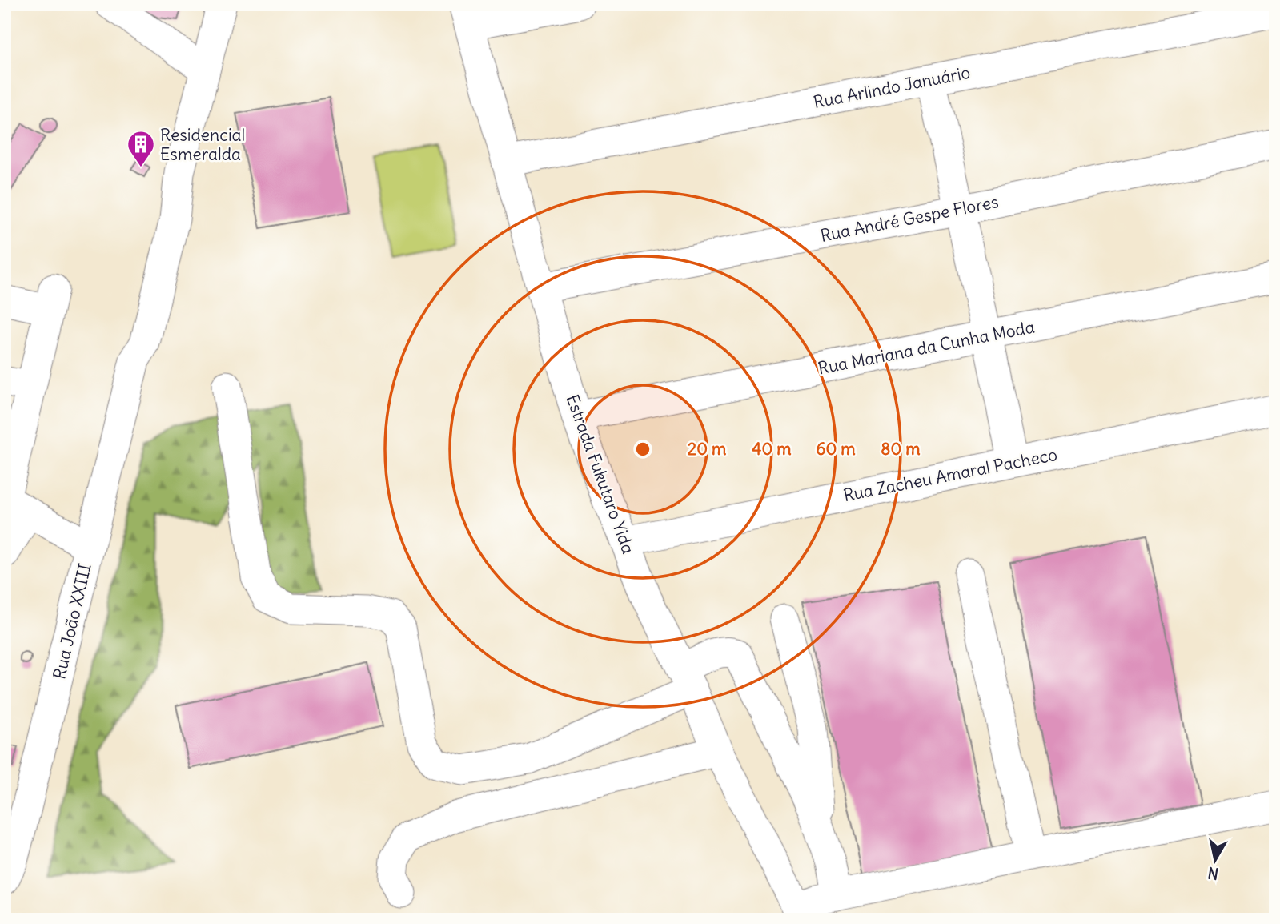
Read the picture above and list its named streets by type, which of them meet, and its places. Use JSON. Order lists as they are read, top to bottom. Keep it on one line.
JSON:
{"streets":{"street":["Rua Arlindo Januário","Rua André Gespe Flores","Rua Mariana da Cunha Moda","Estrada Fukutaro Yida","Rua Zacheu Amaral Pacheco","Rua João XXIII"]},"crossings":[["Rua Arlindo Januário","Estrada Fukutaro Yida"],["Rua André Gespe Flores","Estrada Fukutaro Yida"],["Rua Mariana da Cunha Moda","Estrada Fukutaro Yida"],["Estrada Fukutaro Yida","Rua Zacheu Amaral Pacheco"]],"places":{"building":["Residencial Esmeralda"]},"north":"bottom","rings":["20 m","40 m","60 m","80 m"]}
